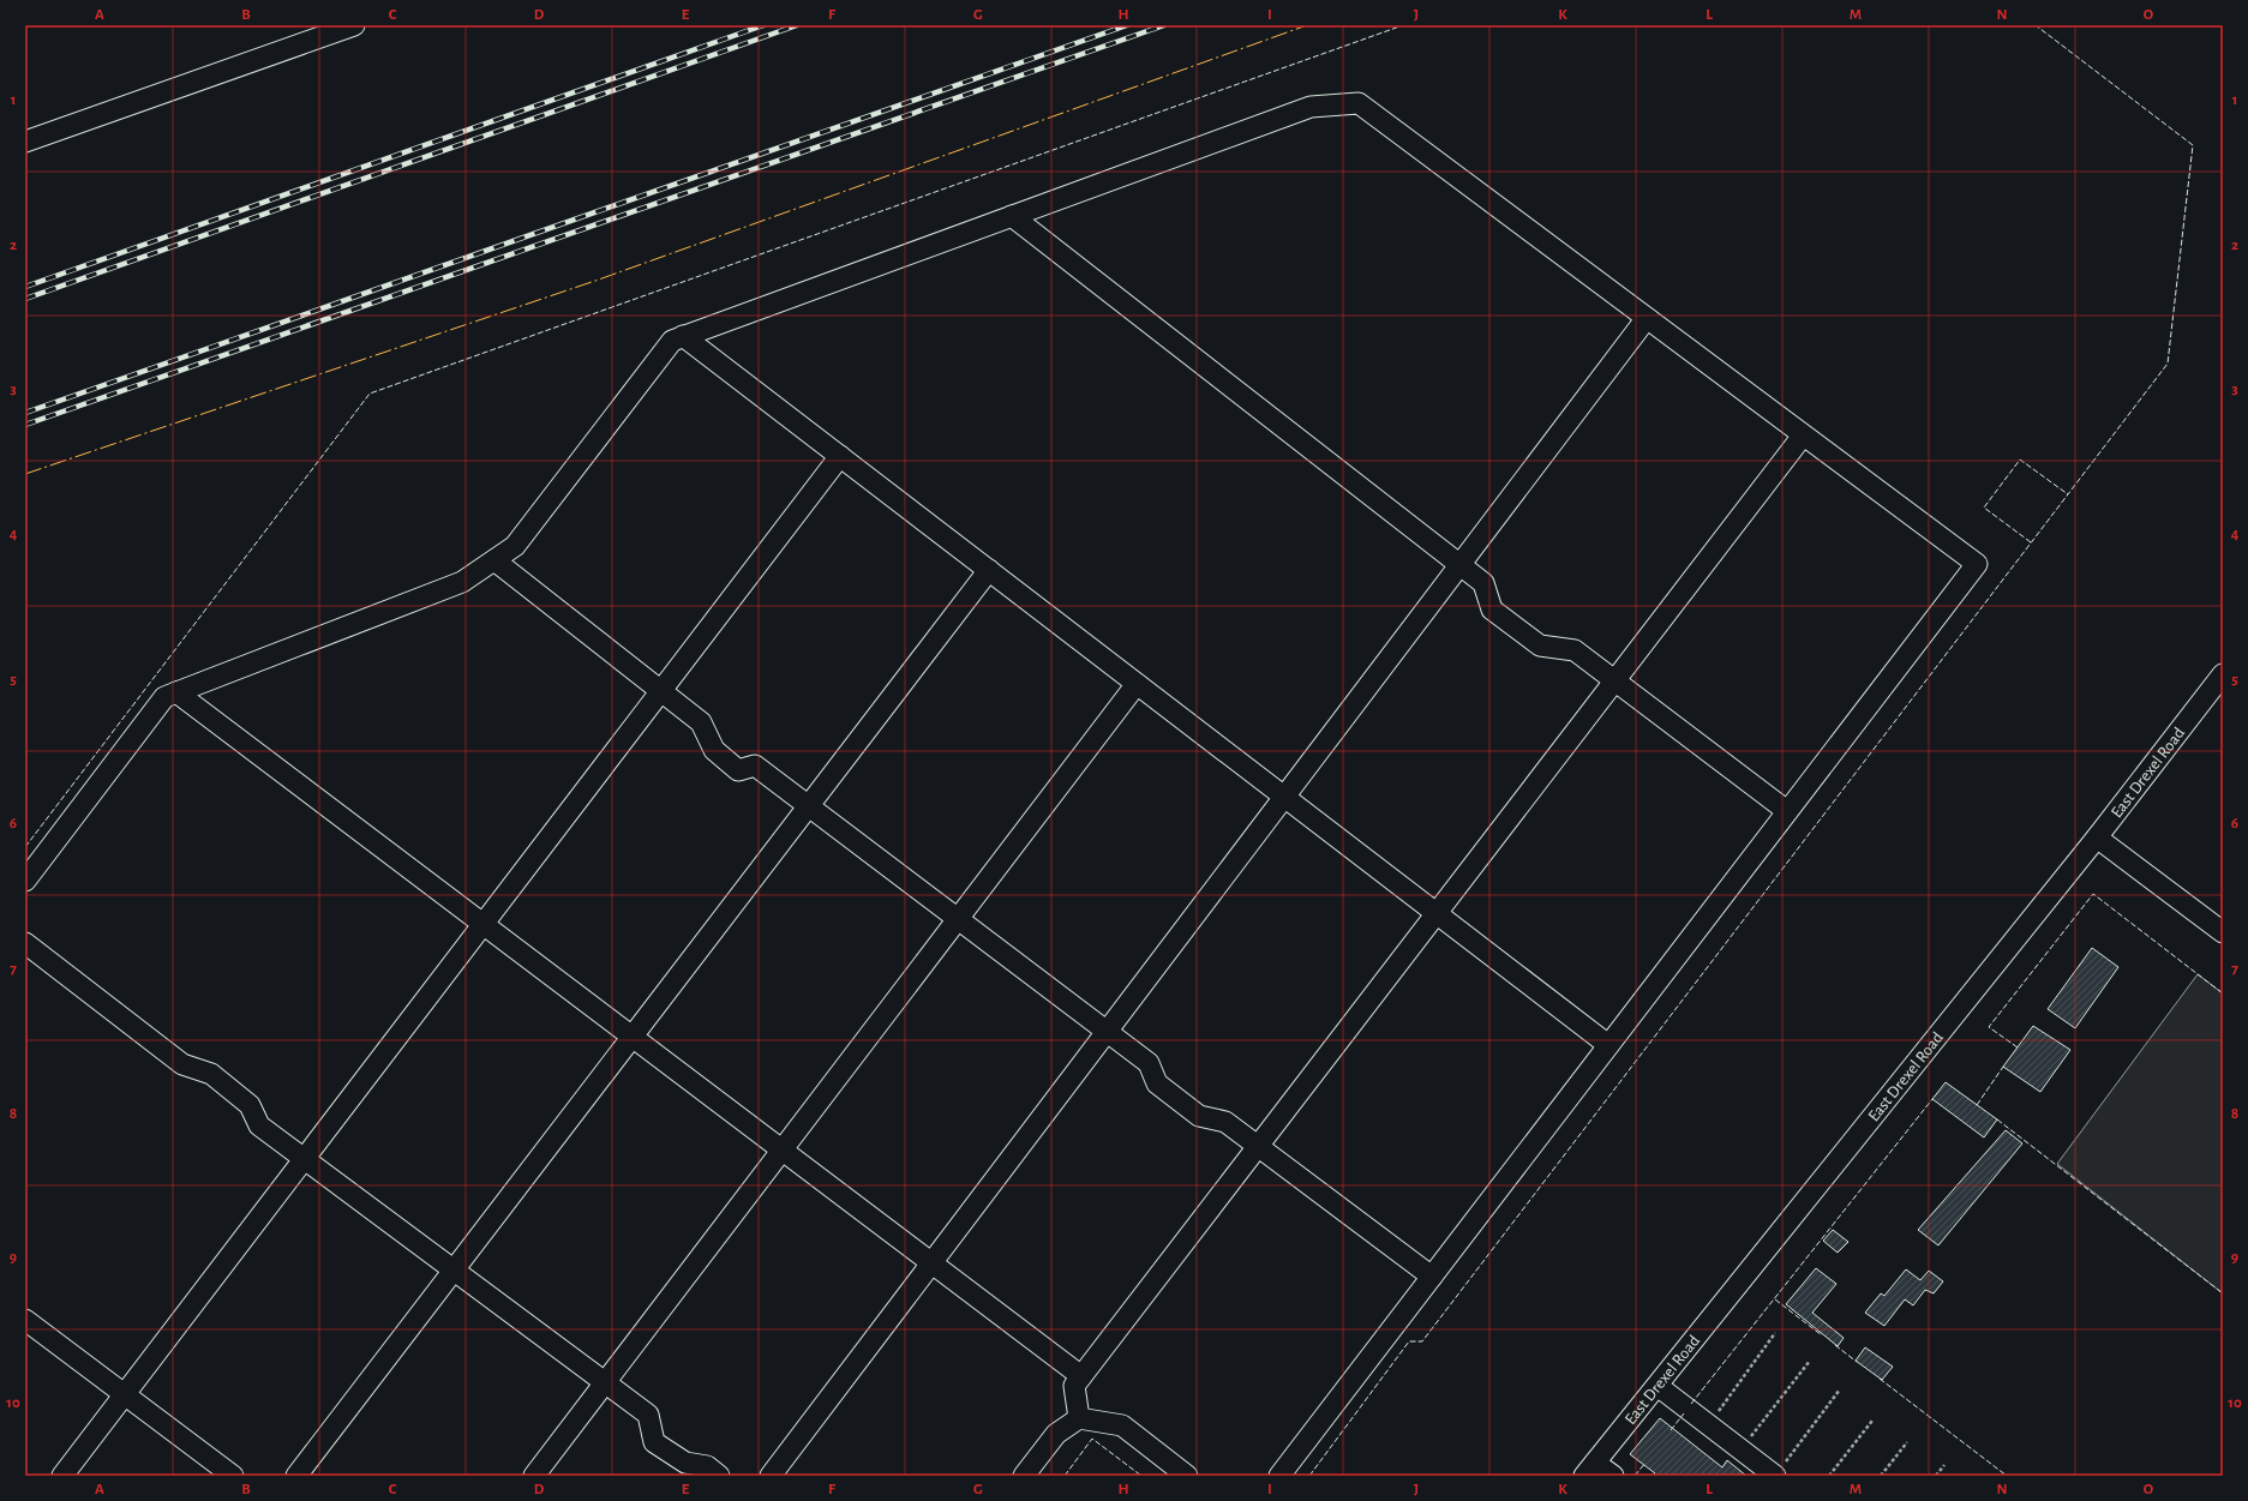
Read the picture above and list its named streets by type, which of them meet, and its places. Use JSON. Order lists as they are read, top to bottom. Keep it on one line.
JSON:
{"streets":{"street":["East Drexel Road"]},"grid":{"columns":["A","B","C","D","E","F","G","H","I","J","K","L","M","N","O"],"rows":["1","2","3","4","5","6","7","8","9","10"]}}
